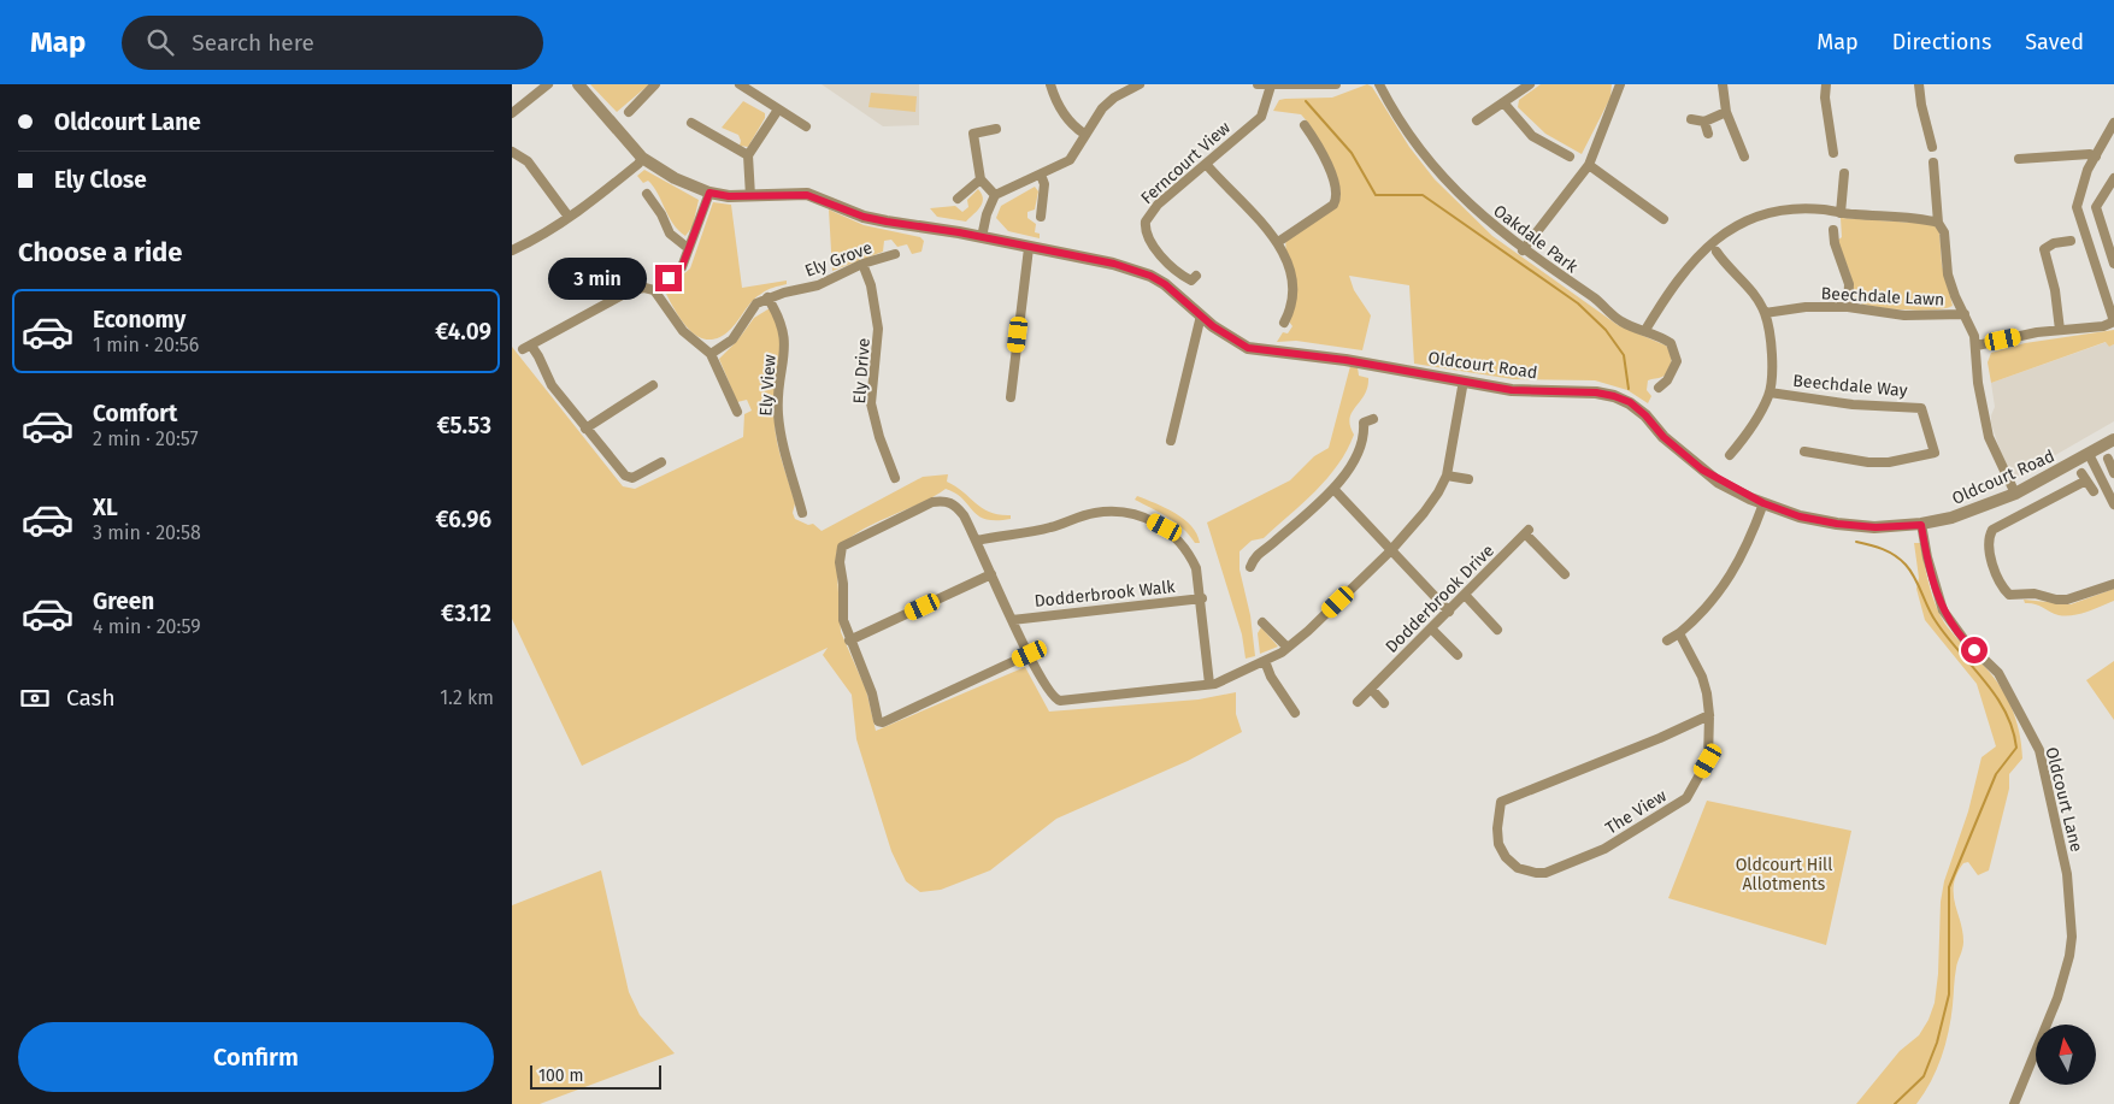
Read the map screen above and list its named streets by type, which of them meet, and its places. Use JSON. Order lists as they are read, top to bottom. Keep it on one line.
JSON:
{"streets":{"street":["Ferncourt View","Oakdale Park","Ely Grove","Beechdale Lawn","Oldcourt Road","Ely Drive","Ely View","Beechdale Way","Dodderbrook Walk","Dodderbrook Drive","Oldcourt Lane","The View"]},"crossings":[["Ely Grove","Ely Drive"],["Ely Grove","Ely View"],["Oldcourt Road","Oldcourt Lane"]],"parks":["Oldcourt Hill Allotments"],"scale_bar":"100 m","north":"top","page":{"header":"Map","search":"Search here","nav":["Map","Directions","Saved"],"banner":["Oldcourt Lane","Ely Close"],"heading":"Choose a ride","bubble":"3 min","list":[{"name":"Economy","note":"1 min · 20:56","value":"€4.09"},{"name":"Comfort","note":"2 min · 20:57","value":"€5.53"},{"name":"XL","note":"3 min · 20:58","value":"€6.96"},{"name":"Green","note":"4 min · 20:59","value":"€3.12"}],"pay":["Cash","1.2 km"],"buttons":"Confirm","scale":"100 m"}}
